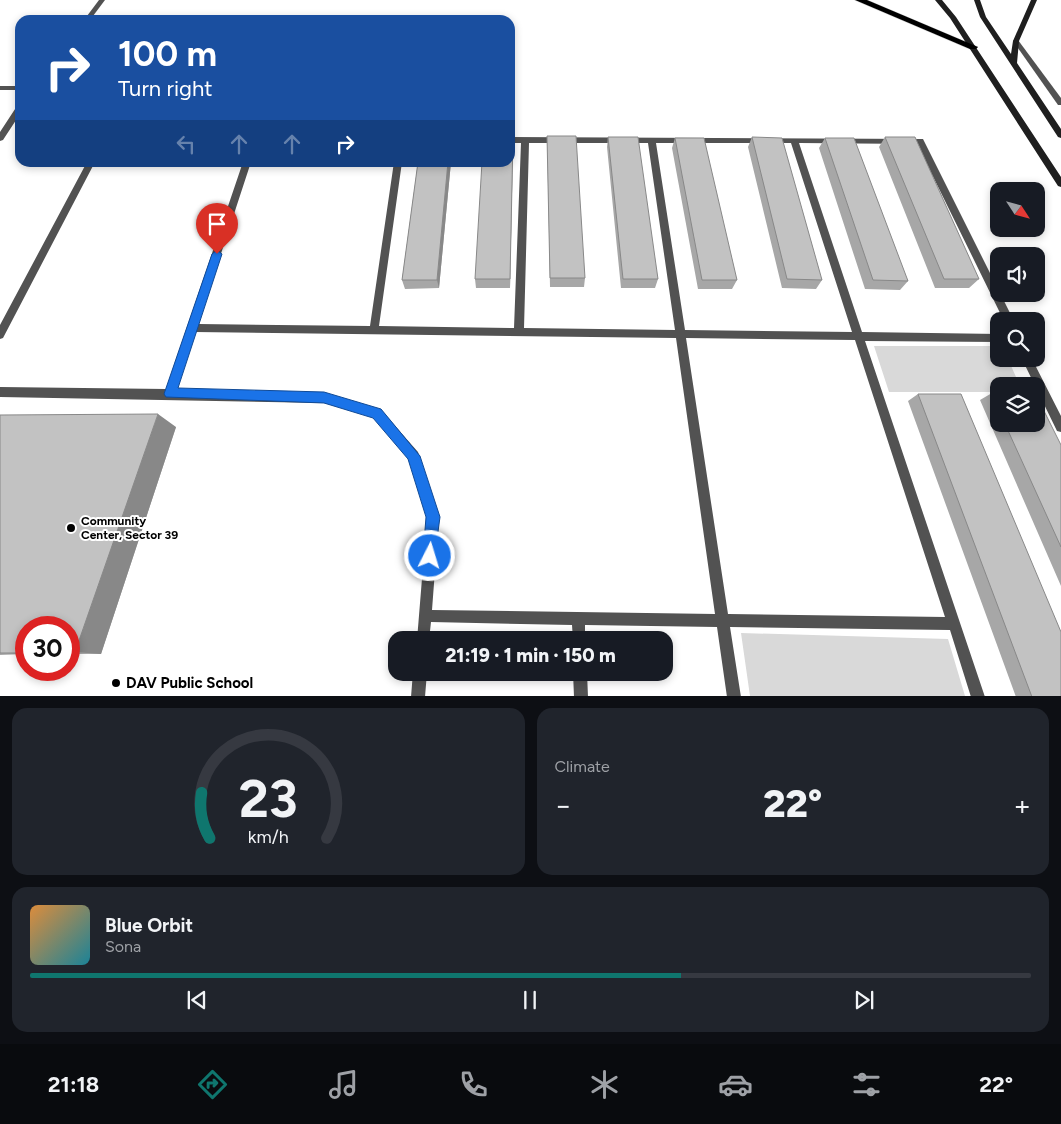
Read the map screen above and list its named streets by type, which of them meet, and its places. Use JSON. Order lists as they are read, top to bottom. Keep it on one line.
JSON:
{"places":["Community Center, Sector 39","DAV Public School"],"north":"bottom right","page":{"turn":["100 m","Turn right"],"limit":"30","trip":"21:19 · 1 min · 150 m","tile":"Climate","heat":["−","22°","+"],"song":["Blue Orbit","Sona"],"tabs":["21:18","22°"],"gauge":["23","km/h"]}}
